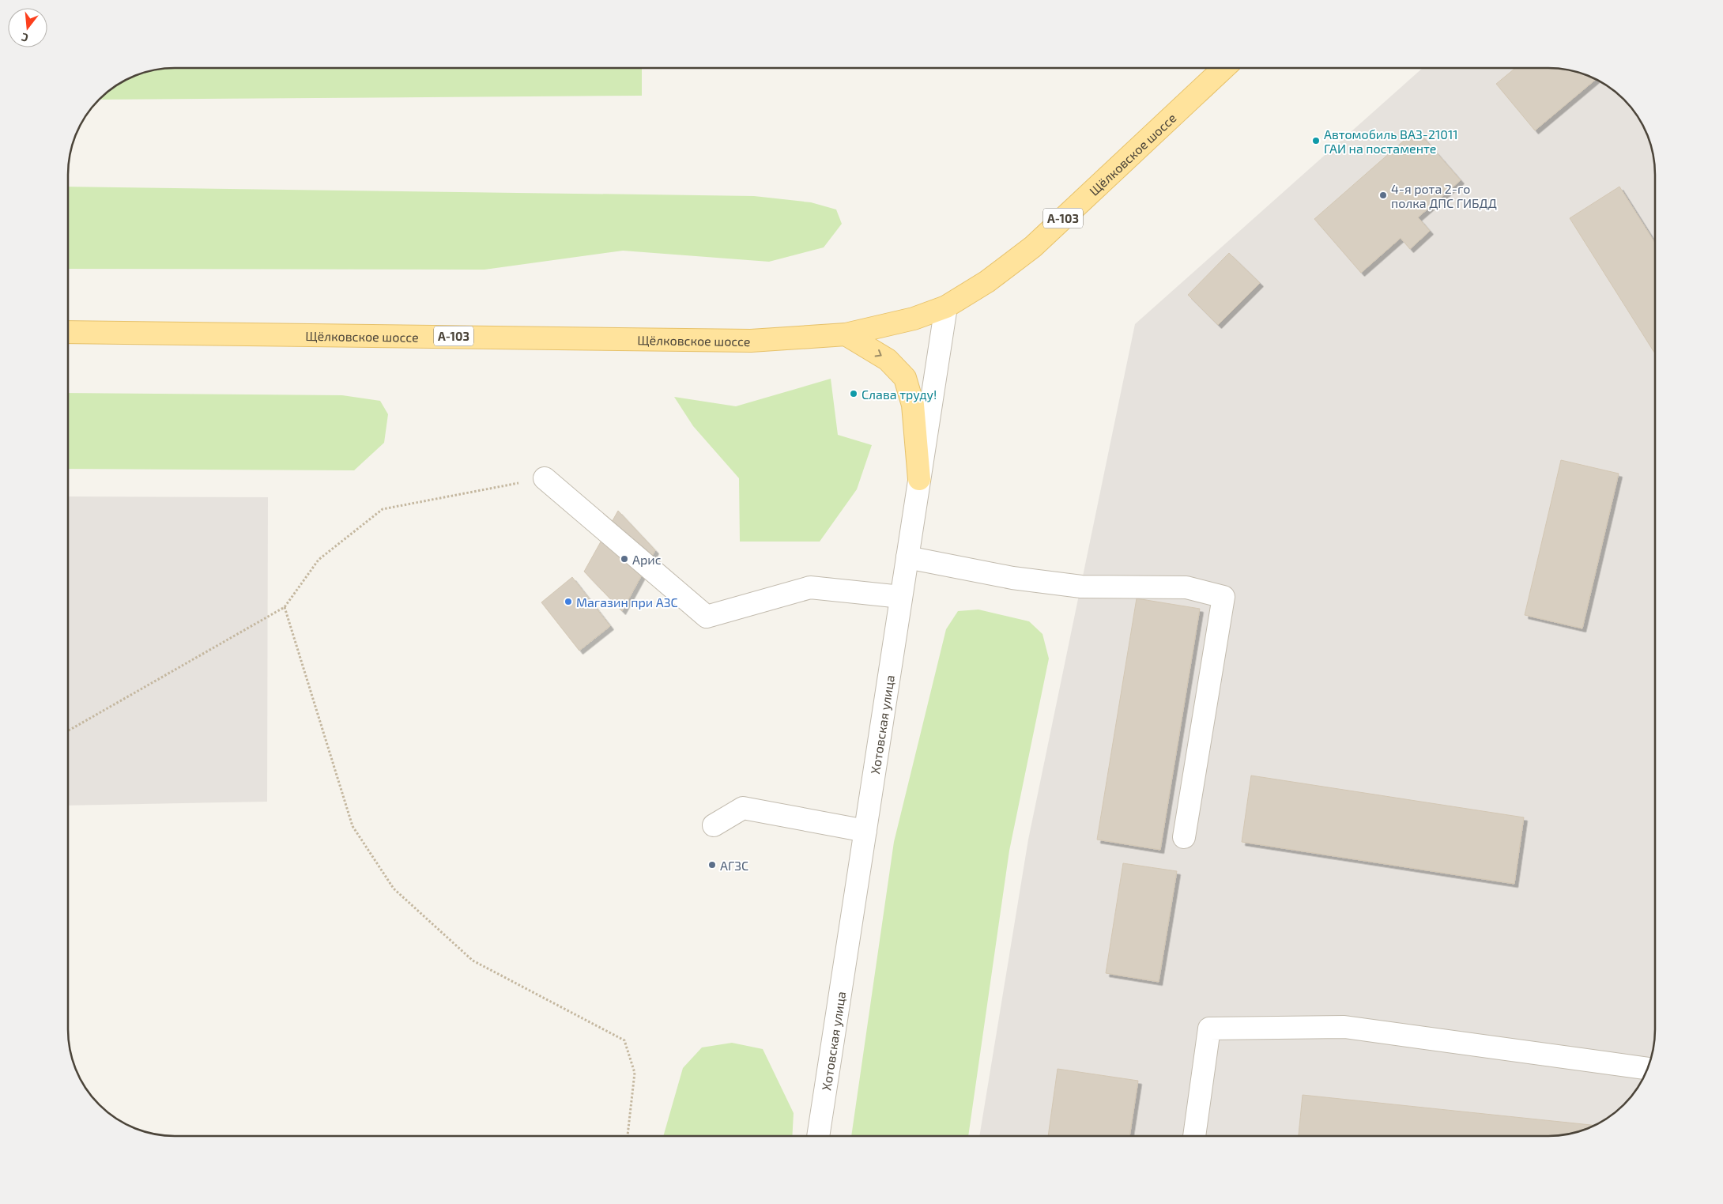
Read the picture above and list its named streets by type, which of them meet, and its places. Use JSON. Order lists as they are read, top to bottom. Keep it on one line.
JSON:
{"streets":{"main road":["Щёлковское шоссе","А-103"],"street":["Хотовская улица"]},"crossings":[["Щёлковское шоссе","Хотовская улица"]],"places":["Автомобиль ВАЗ-21011 ГАИ на постаменте","4-я рота 2-го полка ДПС ГИБДД","Слава труду!","Арис","Магазин при АЗС","АГЗС"],"north":"bottom"}
